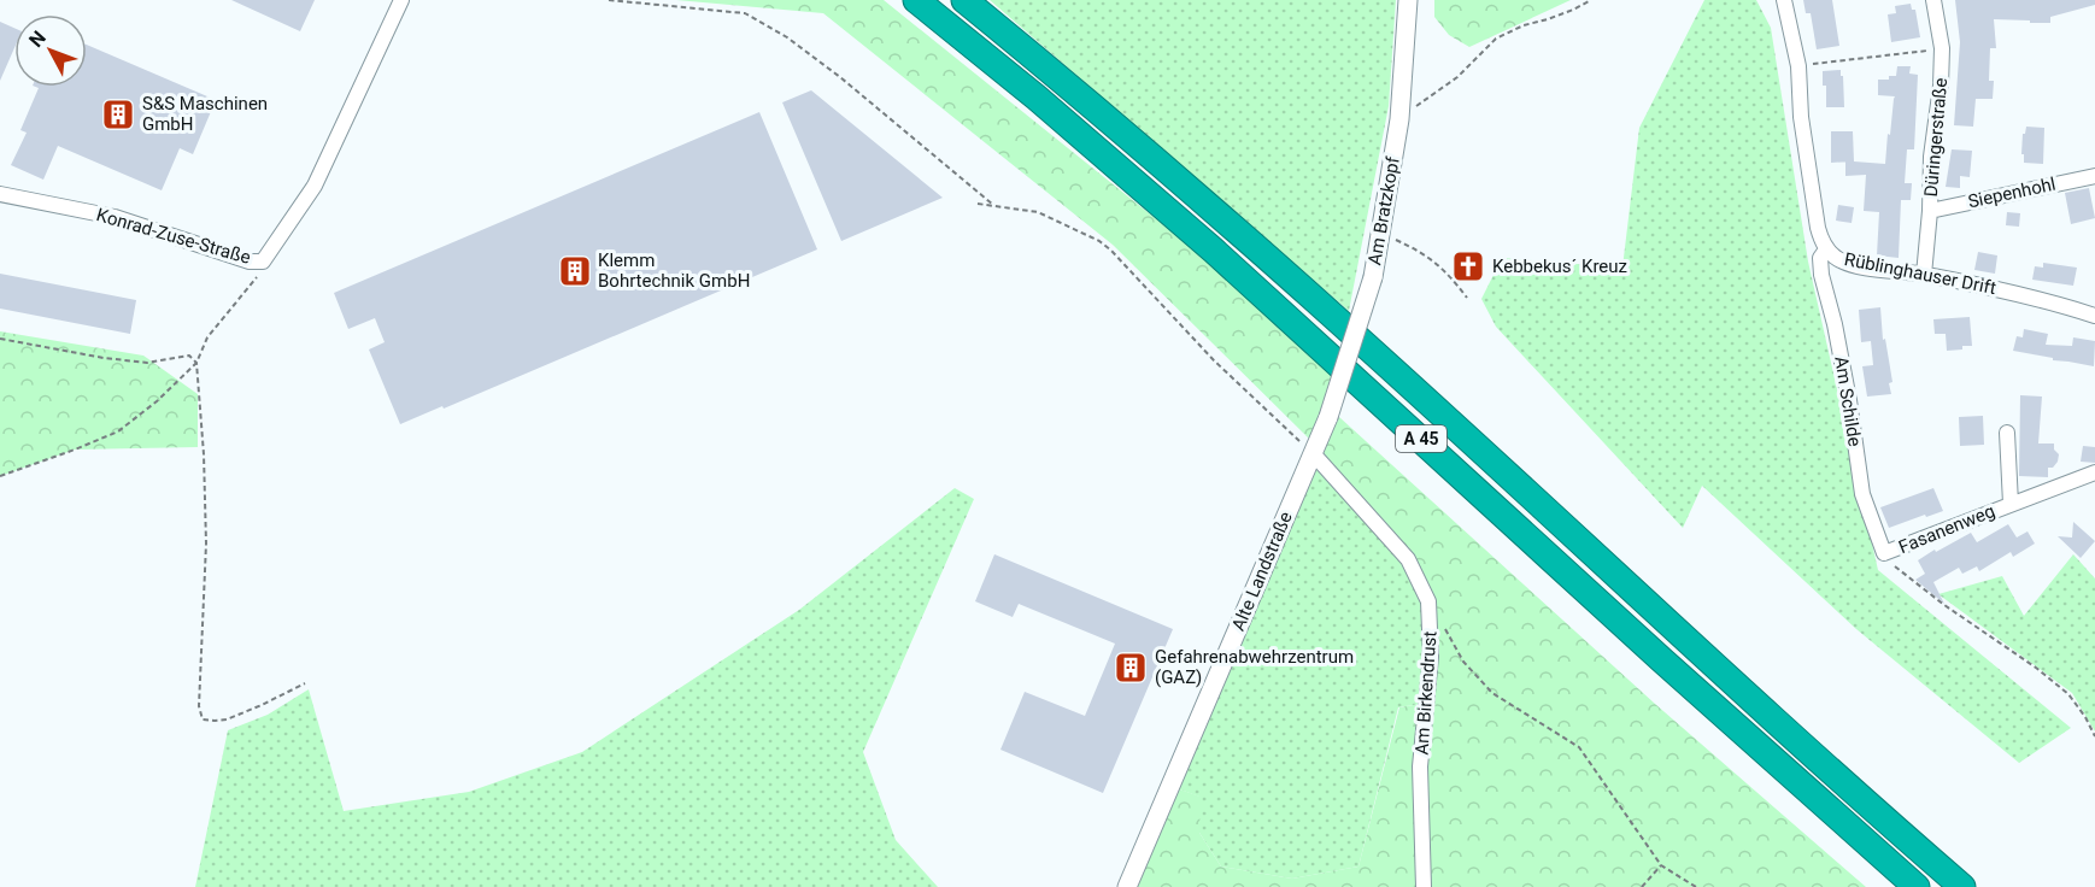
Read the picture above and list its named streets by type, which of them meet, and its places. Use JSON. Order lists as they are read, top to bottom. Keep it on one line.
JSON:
{"streets":{"highway":["A 45"],"street":["Düringerstraße","Siepenhohl","Am Bratzkopf","Konrad-Zuse-Straße","Rüblinghauser Drift","Am Schilde","Fasanenweg","Alte Landstraße","Am Birkendrust"]},"crossings":[["Düringerstraße","Siepenhohl"],["Düringerstraße","Rüblinghauser Drift"],["Am Bratzkopf","Alte Landstraße"],["Rüblinghauser Drift","Am Schilde"],["Am Schilde","Fasanenweg"],["Alte Landstraße","Am Birkendrust"]],"places":{"building":["S&S Maschinen GmbH","Klemm Bohrtechnik GmbH","Gefahrenabwehrzentrum (GAZ)"],"church":["Kebbekus´ Kreuz"]},"north":"top left"}
